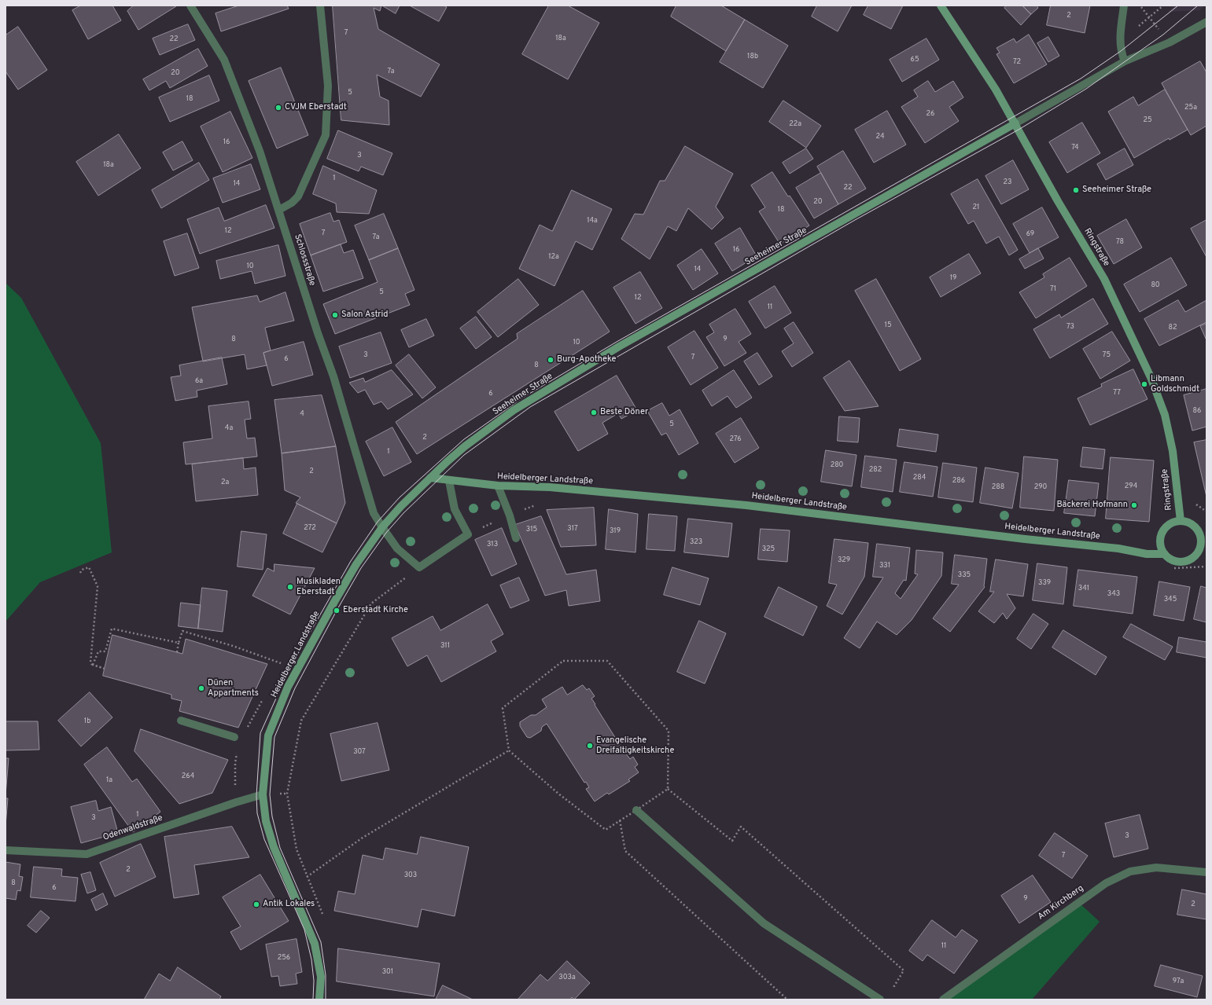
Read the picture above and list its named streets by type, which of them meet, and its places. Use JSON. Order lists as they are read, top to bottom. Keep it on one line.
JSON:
{"streets":{"street":["Seeheimer Straße","Ringstraße","Schlossstraße","Heidelberger Landstraße","Odenwaldstraße","Am Kirchberg"]},"crossings":[["Seeheimer Straße","Ringstraße"],["Seeheimer Straße","Schlossstraße"],["Seeheimer Straße","Heidelberger Landstraße"],["Ringstraße","Heidelberger Landstraße"],["Schlossstraße","Heidelberger Landstraße"],["Heidelberger Landstraße","Odenwaldstraße"]],"places":["CVJM Eberstadt","Seeheimer Straße","Salon Astrid","Burg-Apotheke","Libmann Goldschmidt","Beste Döner","Bäckerei Hofmann","Musikladen Eberstadt","Eberstadt Kirche","Dünen Appartments","Evangelische Dreifaltigkeitskirche","Antik Lokales"],"house_numbers":["2","7","18a","22","18b","65","72","7a","20","5","18","25a","26","25","22a","24","16","74","3","18a","1","23","14","22","20","21","18","14a","12","7","69","7a","78","16","12a","10","14","19","80","71","5","12","11","15","73","82","8","9","10","3","75","7","6","8","6a","77","6","86","4","5","4a","2","276","1","280","282","2","284","286","2a","294","288","290","272","317","315","319","323","313","325","329","331","335","339","341","343","345","311","1b","307","264","1a","1","3","3","7","2","303","8","6","9","2","11","256","301","303a","97a"]}
